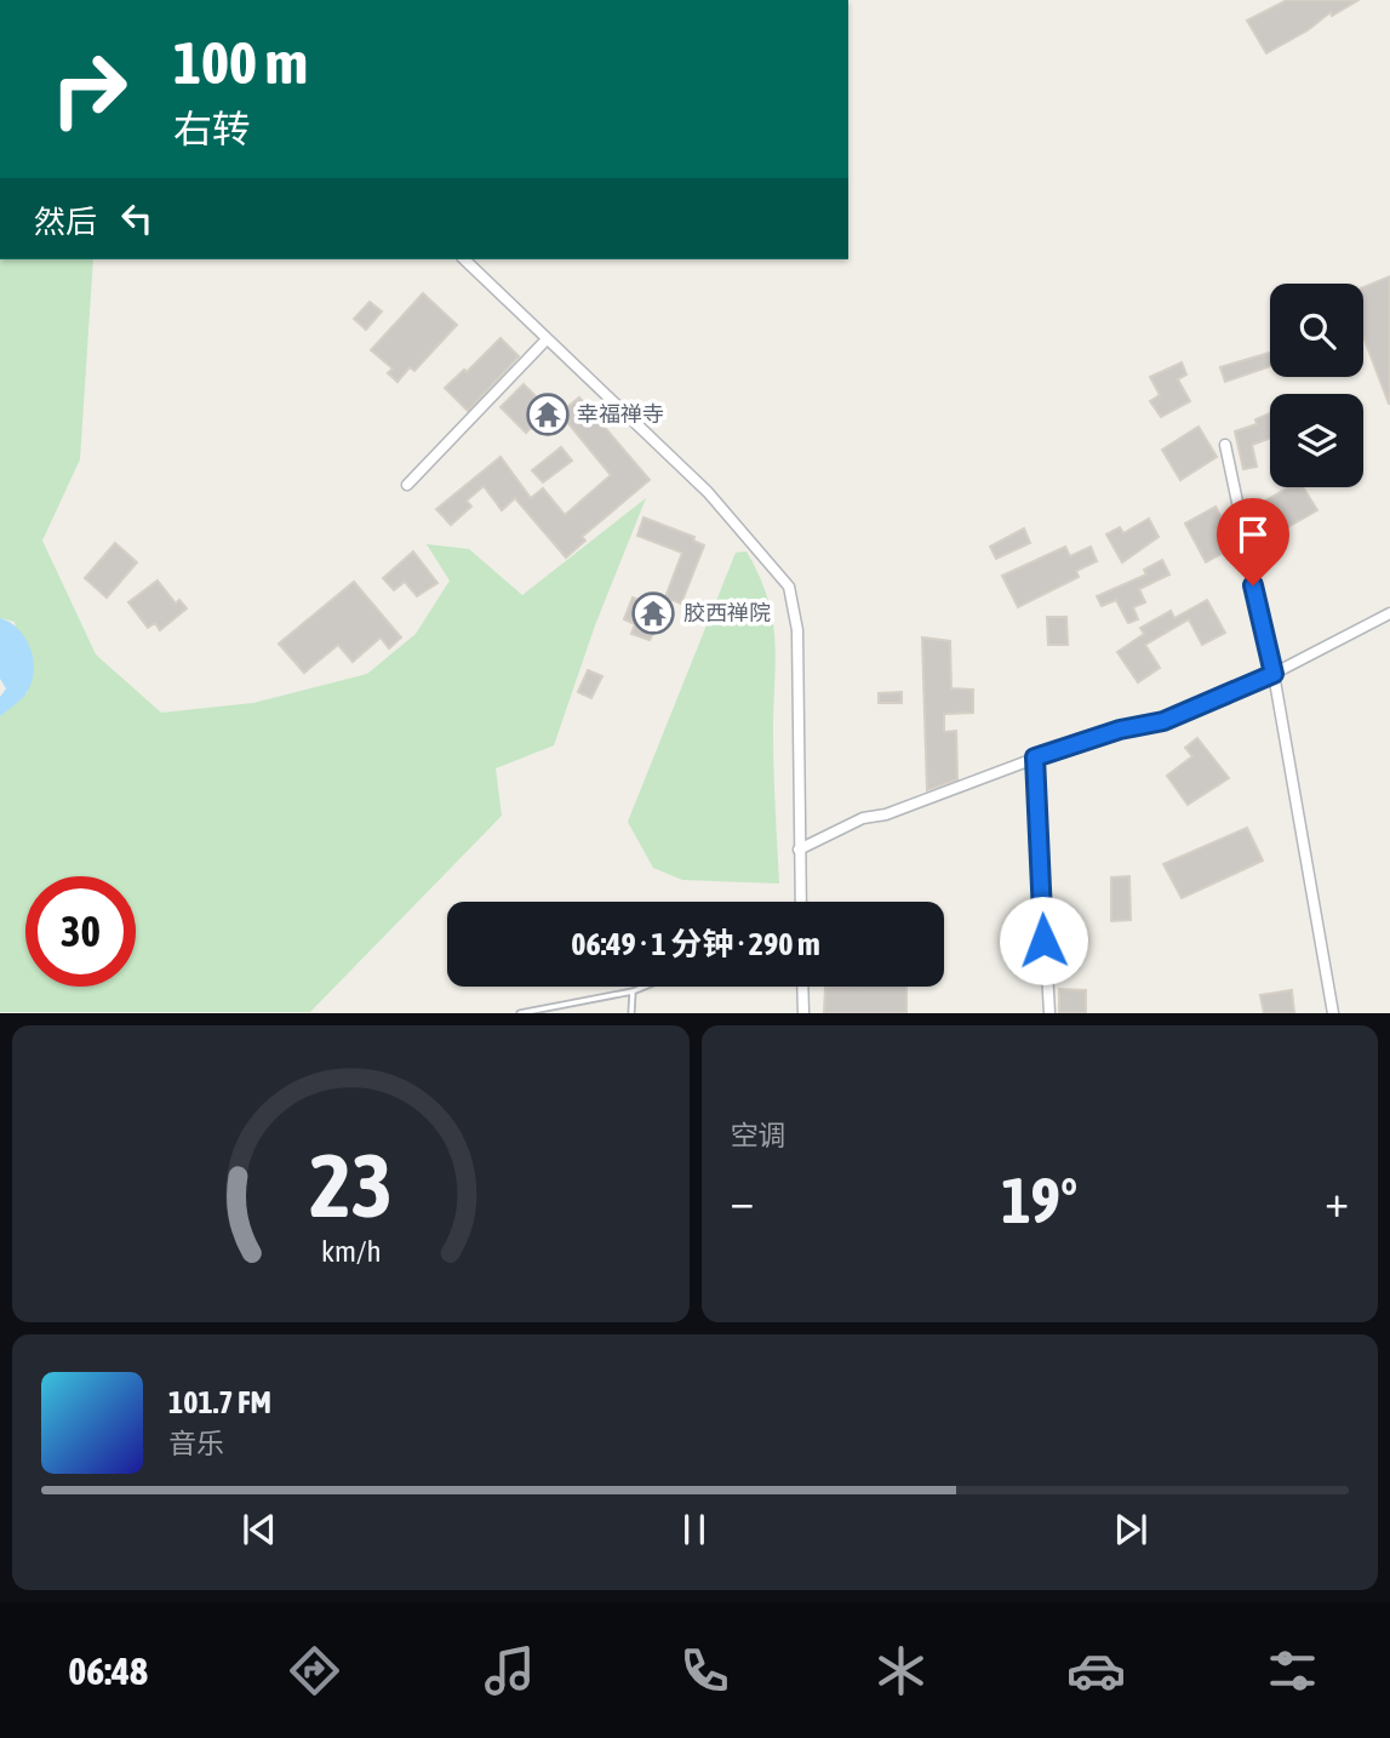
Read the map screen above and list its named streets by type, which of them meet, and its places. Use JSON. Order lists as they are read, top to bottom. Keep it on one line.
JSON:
{"places":{"temple":["幸福禅寺","胶西禅院"]},"page":{"turn":["100 m","右转"],"then":"然后","limit":"30","trip":"06:49 · 1 分钟 · 290 m","tile":"空调","heat":["−","19°","+"],"song":["101.7 FM","音乐"],"tabs":"06:48","gauge":["23","km/h"]}}
